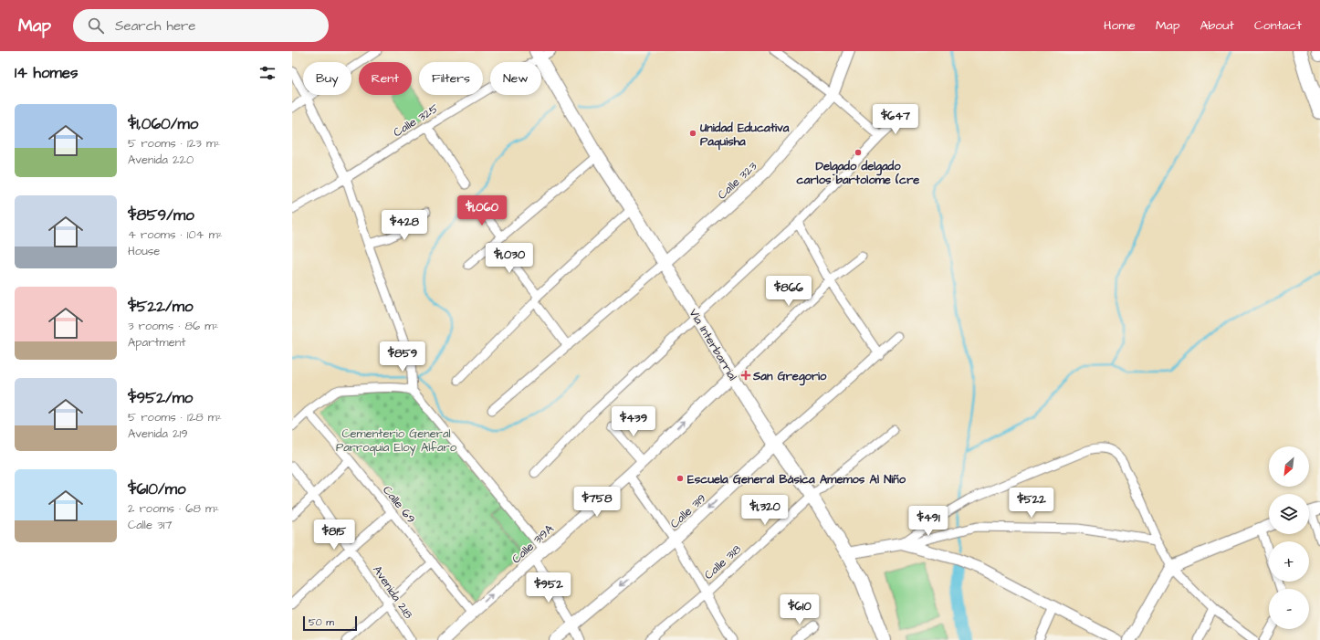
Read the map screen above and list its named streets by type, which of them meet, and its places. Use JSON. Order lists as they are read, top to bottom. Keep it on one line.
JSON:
{"streets":{"main road":["Vía Interbarrial"],"street":["Calle 325","Calle 323","Calle 69","Calle 319","Calle 319A","Calle 318","Avenida 218"]},"crossings":[["Calle 325","Vía Interbarrial"],["Calle 323","Vía Interbarrial"],["Vía Interbarrial","Calle 319"],["Vía Interbarrial","Calle 319A"],["Vía Interbarrial","Calle 318"],["Calle 69","Calle 319A"]],"one_way":["Calle 319"],"parks":["Cementerio General Parroquia Eloy Alfaro"],"places":{"other":["Unidad Educativa Paquisha","Delgado delgado carlos bartolome (cre","Escuela General Básica Amemos Al Niño"],"health":["San Gregorio"]},"scale_bar":"50 m","north":"bottom left","page":{"header":"Map","search":"Search here","nav":["Home","Map","About","Contact"],"heading":"14 homes","chip":["Buy","Rent","Filters","New"],"list":[{"name":"$1,060/mo","note":"5 rooms · 123 m² · Avenida 220"},{"name":"$859/mo","note":"4 rooms · 104 m² · House"},{"name":"$522/mo","note":"3 rooms · 86 m² · Apartment"},{"name":"$952/mo","note":"5 rooms · 128 m² · Avenida 219"},{"name":"$610/mo","note":"2 rooms · 68 m² · Calle 317"}],"price":["$647","$1,060","$428","$1,030","$866","$859","$439","$758","$522","$1,320","$491","$815","$952","$610"],"map_buttons":["+","−"],"scale":"50 m"}}
